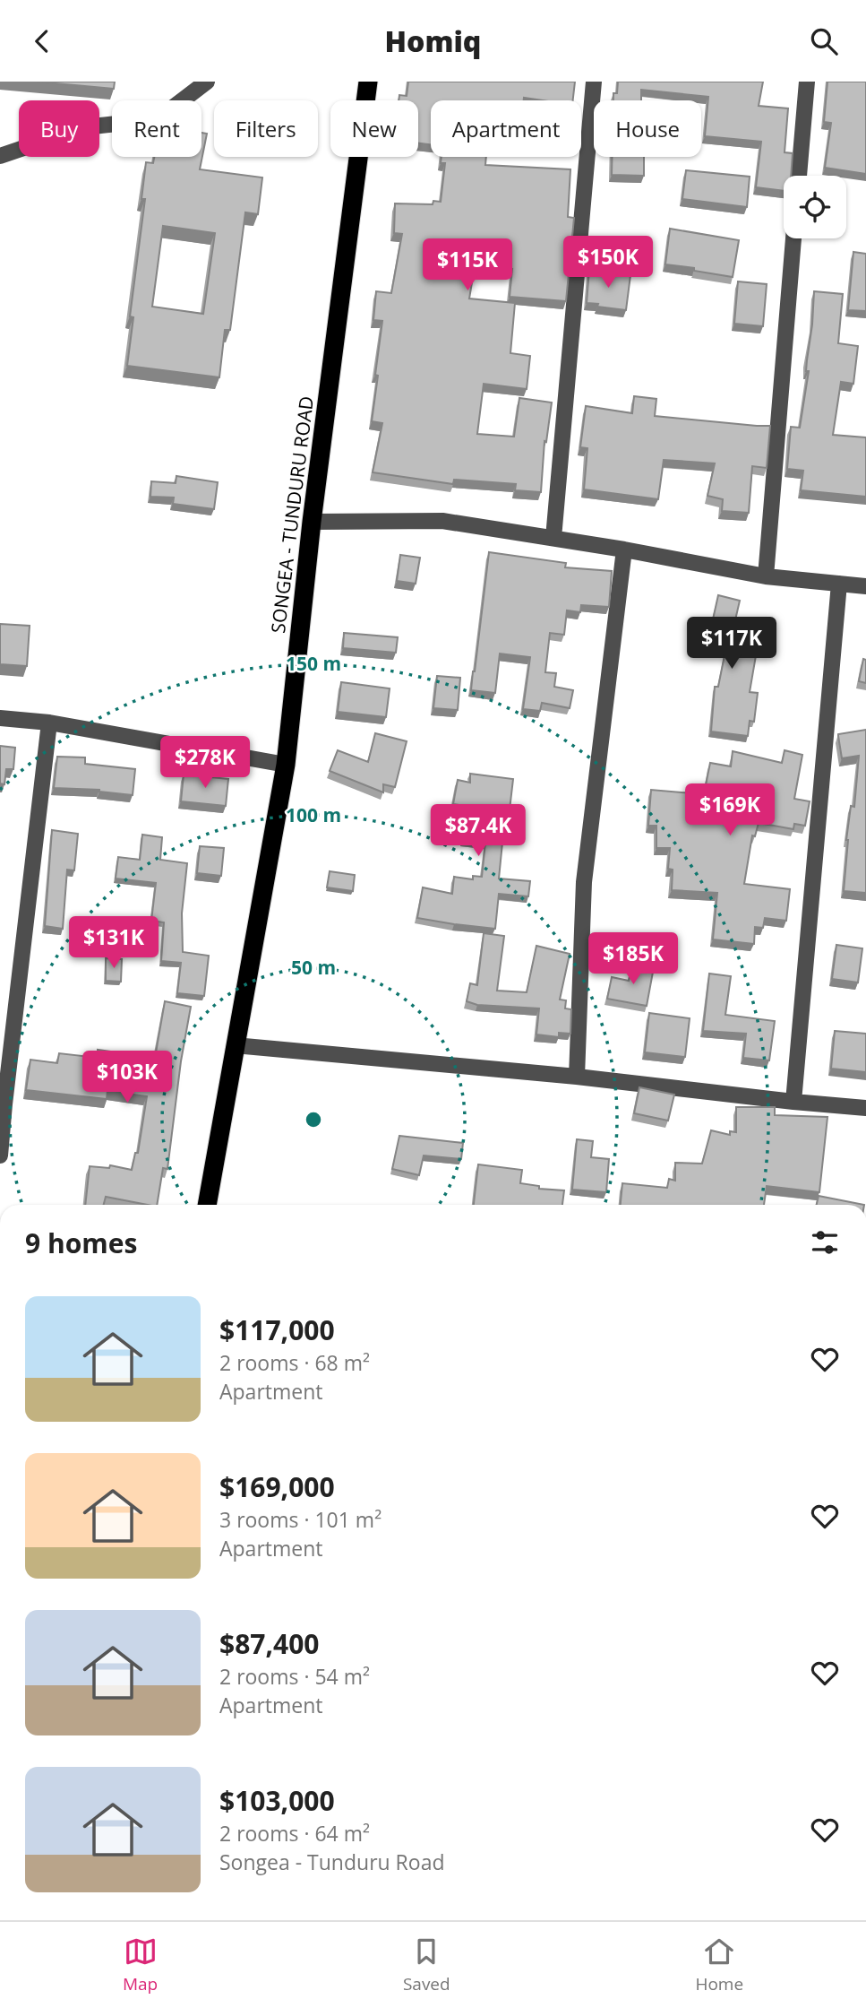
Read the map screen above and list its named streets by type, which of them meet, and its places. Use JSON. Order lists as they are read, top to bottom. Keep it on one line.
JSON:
{"streets":{"highway":["SONGEA - TUNDURU ROAD"]},"page":{"header":"Homiq","chip":["Buy","Rent","Filters","New","Apartment","House"],"price":["$150K","$115K","$117K","$278K","$169K","$87.4K","$131K","$185K","$103K"],"heading":"9 homes","list":[{"name":"$117,000","note":"2 rooms · 68 m² · Apartment"},{"name":"$169,000","note":"3 rooms · 101 m² · Apartment"},{"name":"$87,400","note":"2 rooms · 54 m² · Apartment"},{"name":"$103,000","note":"2 rooms · 64 m² · Songea - Tunduru Road"}],"tabs":["Map","Saved","Home"]},"rings":["150 m","100 m","50 m"]}
